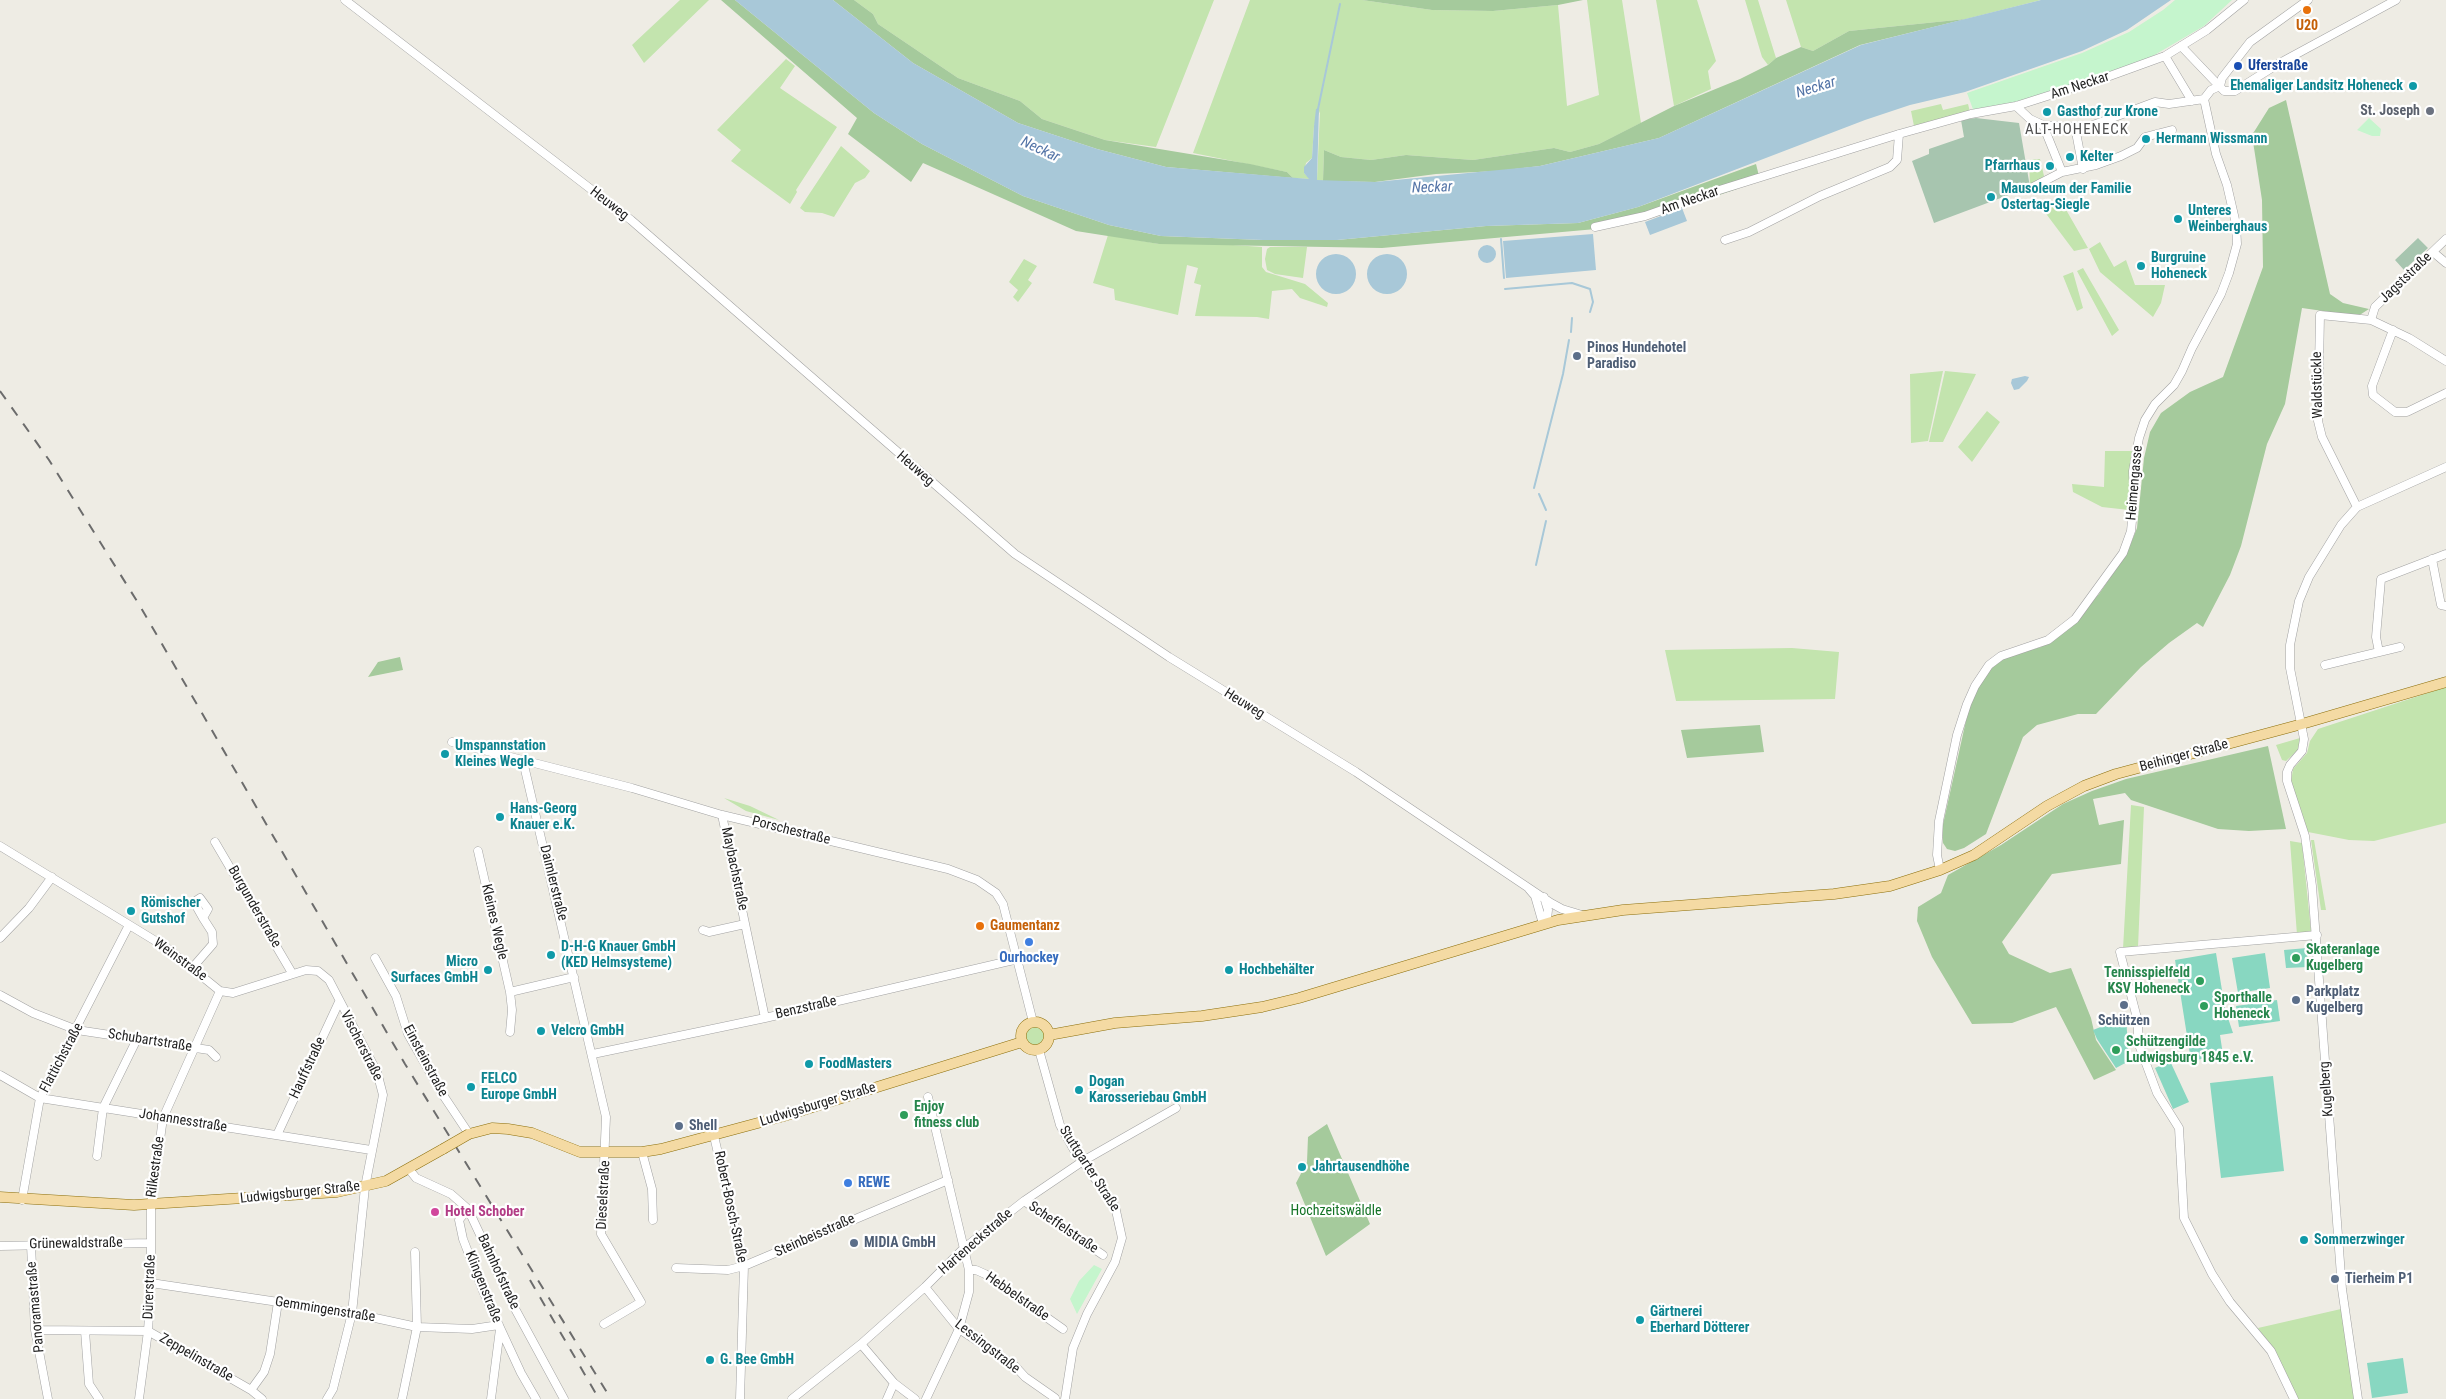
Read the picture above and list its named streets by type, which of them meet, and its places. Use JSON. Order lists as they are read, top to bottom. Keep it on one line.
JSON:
{"streets":{"main road":["Beihinger Straße","Ludwigsburger Straße"],"street":["Am Neckar","Heuweg","Jagststraße","Waldstückle","Heimengasse","Porschestraße","Maybachstraße","Daimlerstraße","Burgunderstraße","Kleines Wegle","Weinstraße","Benzstraße","Schubartstraße","Vischerstraße","Flattichstraße","Einsteinstraße","Hauffstraße","Kugelberg","Johannesstraße","Rilkestraße","Stuttgarter Straße","Dieselstraße","Robert-Bosch-Straße","Scheffelstraße","Steinbeisstraße","Harteneckstraße","Grünewaldstraße","Bahnhofstraße","Dürerstraße","Klingenstraße","Hebbelstraße","Panoramastraße","Gemmingenstraße","Lessingstraße","Zeppelinstraße"]},"crossings":[["Heuweg","Beihinger Straße"],["Jagststraße","Waldstückle"],["Heimengasse","Beihinger Straße"],["Beihinger Straße","Porschestraße"],["Beihinger Straße","Kugelberg"],["Beihinger Straße","Ludwigsburger Straße"],["Beihinger Straße","Stuttgarter Straße"],["Porschestraße","Maybachstraße"],["Porschestraße","Daimlerstraße"],["Porschestraße","Benzstraße"],["Porschestraße","Ludwigsburger Straße"],["Porschestraße","Stuttgarter Straße"],["Maybachstraße","Benzstraße"],["Daimlerstraße","Benzstraße"],["Daimlerstraße","Ludwigsburger Straße"],["Daimlerstraße","Dieselstraße"],["Burgunderstraße","Weinstraße"],["Weinstraße","Vischerstraße"],["Weinstraße","Flattichstraße"],["Weinstraße","Rilkestraße"],["Schubartstraße","Flattichstraße"],["Schubartstraße","Rilkestraße"],["Vischerstraße","Hauffstraße"],["Vischerstraße","Ludwigsburger Straße"],["Vischerstraße","Johannesstraße"],["Vischerstraße","Gemmingenstraße"],["Flattichstraße","Ludwigsburger Straße"],["Flattichstraße","Johannesstraße"],["Einsteinstraße","Ludwigsburger Straße"],["Hauffstraße","Johannesstraße"],["Ludwigsburger Straße","Rilkestraße"],["Ludwigsburger Straße","Stuttgarter Straße"],["Ludwigsburger Straße","Dieselstraße"],["Ludwigsburger Straße","Robert-Bosch-Straße"],["Ludwigsburger Straße","Bahnhofstraße"],["Ludwigsburger Straße","Dürerstraße"],["Johannesstraße","Rilkestraße"],["Rilkestraße","Dürerstraße"],["Stuttgarter Straße","Harteneckstraße"],["Robert-Bosch-Straße","Steinbeisstraße"],["Scheffelstraße","Harteneckstraße"],["Harteneckstraße","Lessingstraße"],["Grünewaldstraße","Dürerstraße"],["Grünewaldstraße","Panoramastraße"],["Bahnhofstraße","Klingenstraße"],["Dürerstraße","Gemmingenstraße"],["Dürerstraße","Zeppelinstraße"],["Klingenstraße","Gemmingenstraße"],["Panoramastraße","Zeppelinstraße"]],"districts":["ALT-HOHENECK"],"water":["Neckar"],"parks":["Hochzeitswäldle"],"places":["U20","Uferstraße","Ehemaliger Landsitz Hoheneck","St. Joseph","Gasthof zur Krone","Hermann Wissmann","Kelter","Pfarrhaus","Mausoleum der Familie Ostertag-Siegle","Unteres Weinberghaus","Burgruine Hoheneck","Pinos Hundehotel Paradiso","Umspannstation Kleines Wegle","Hans-Georg Knauer e.K.","Römischer Gutshof","Gaumentanz","Ourhockey","D-H-G Knauer GmbH (KED Helmsysteme)","Skateranlage Kugelberg","Micro Surfaces GmbH","Hochbehälter","Tennisspielfeld KSV Hoheneck","Parkplatz Kugelberg","Schützen","Sporthalle Hoheneck","Velcro GmbH","Schützengilde Ludwigsburg 1845 e.V.","FoodMasters","FELCO Europe GmbH","Dogan Karosseriebau GmbH","Enjoy fitness club","Shell","Jahrtausendhöhe","REWE","Hotel Schober","Sommerzwinger","MIDIA GmbH","Tierheim P1","Gärtnerei Eberhard Dötterer","G. Bee GmbH"]}
